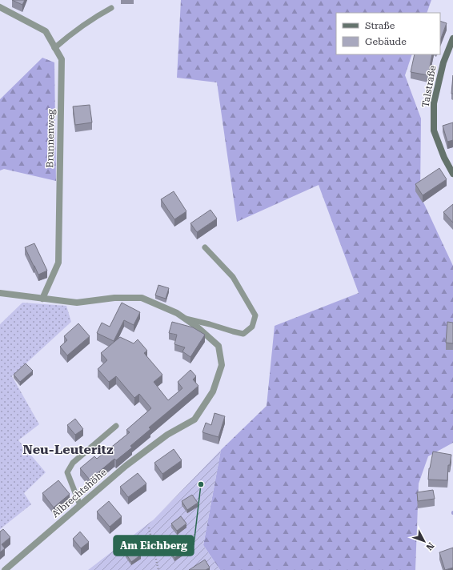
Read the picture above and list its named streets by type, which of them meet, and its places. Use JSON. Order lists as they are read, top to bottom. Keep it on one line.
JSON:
{"streets":{"street":["Talstraße","Brunnenweg","Albrechtshöhe"]},"crossings":[["Brunnenweg","Albrechtshöhe"]],"districts":["Neu-Leuteritz"],"places":["Am Eichberg"],"legend":["Straße","Gebäude"],"north":"bottom right"}
